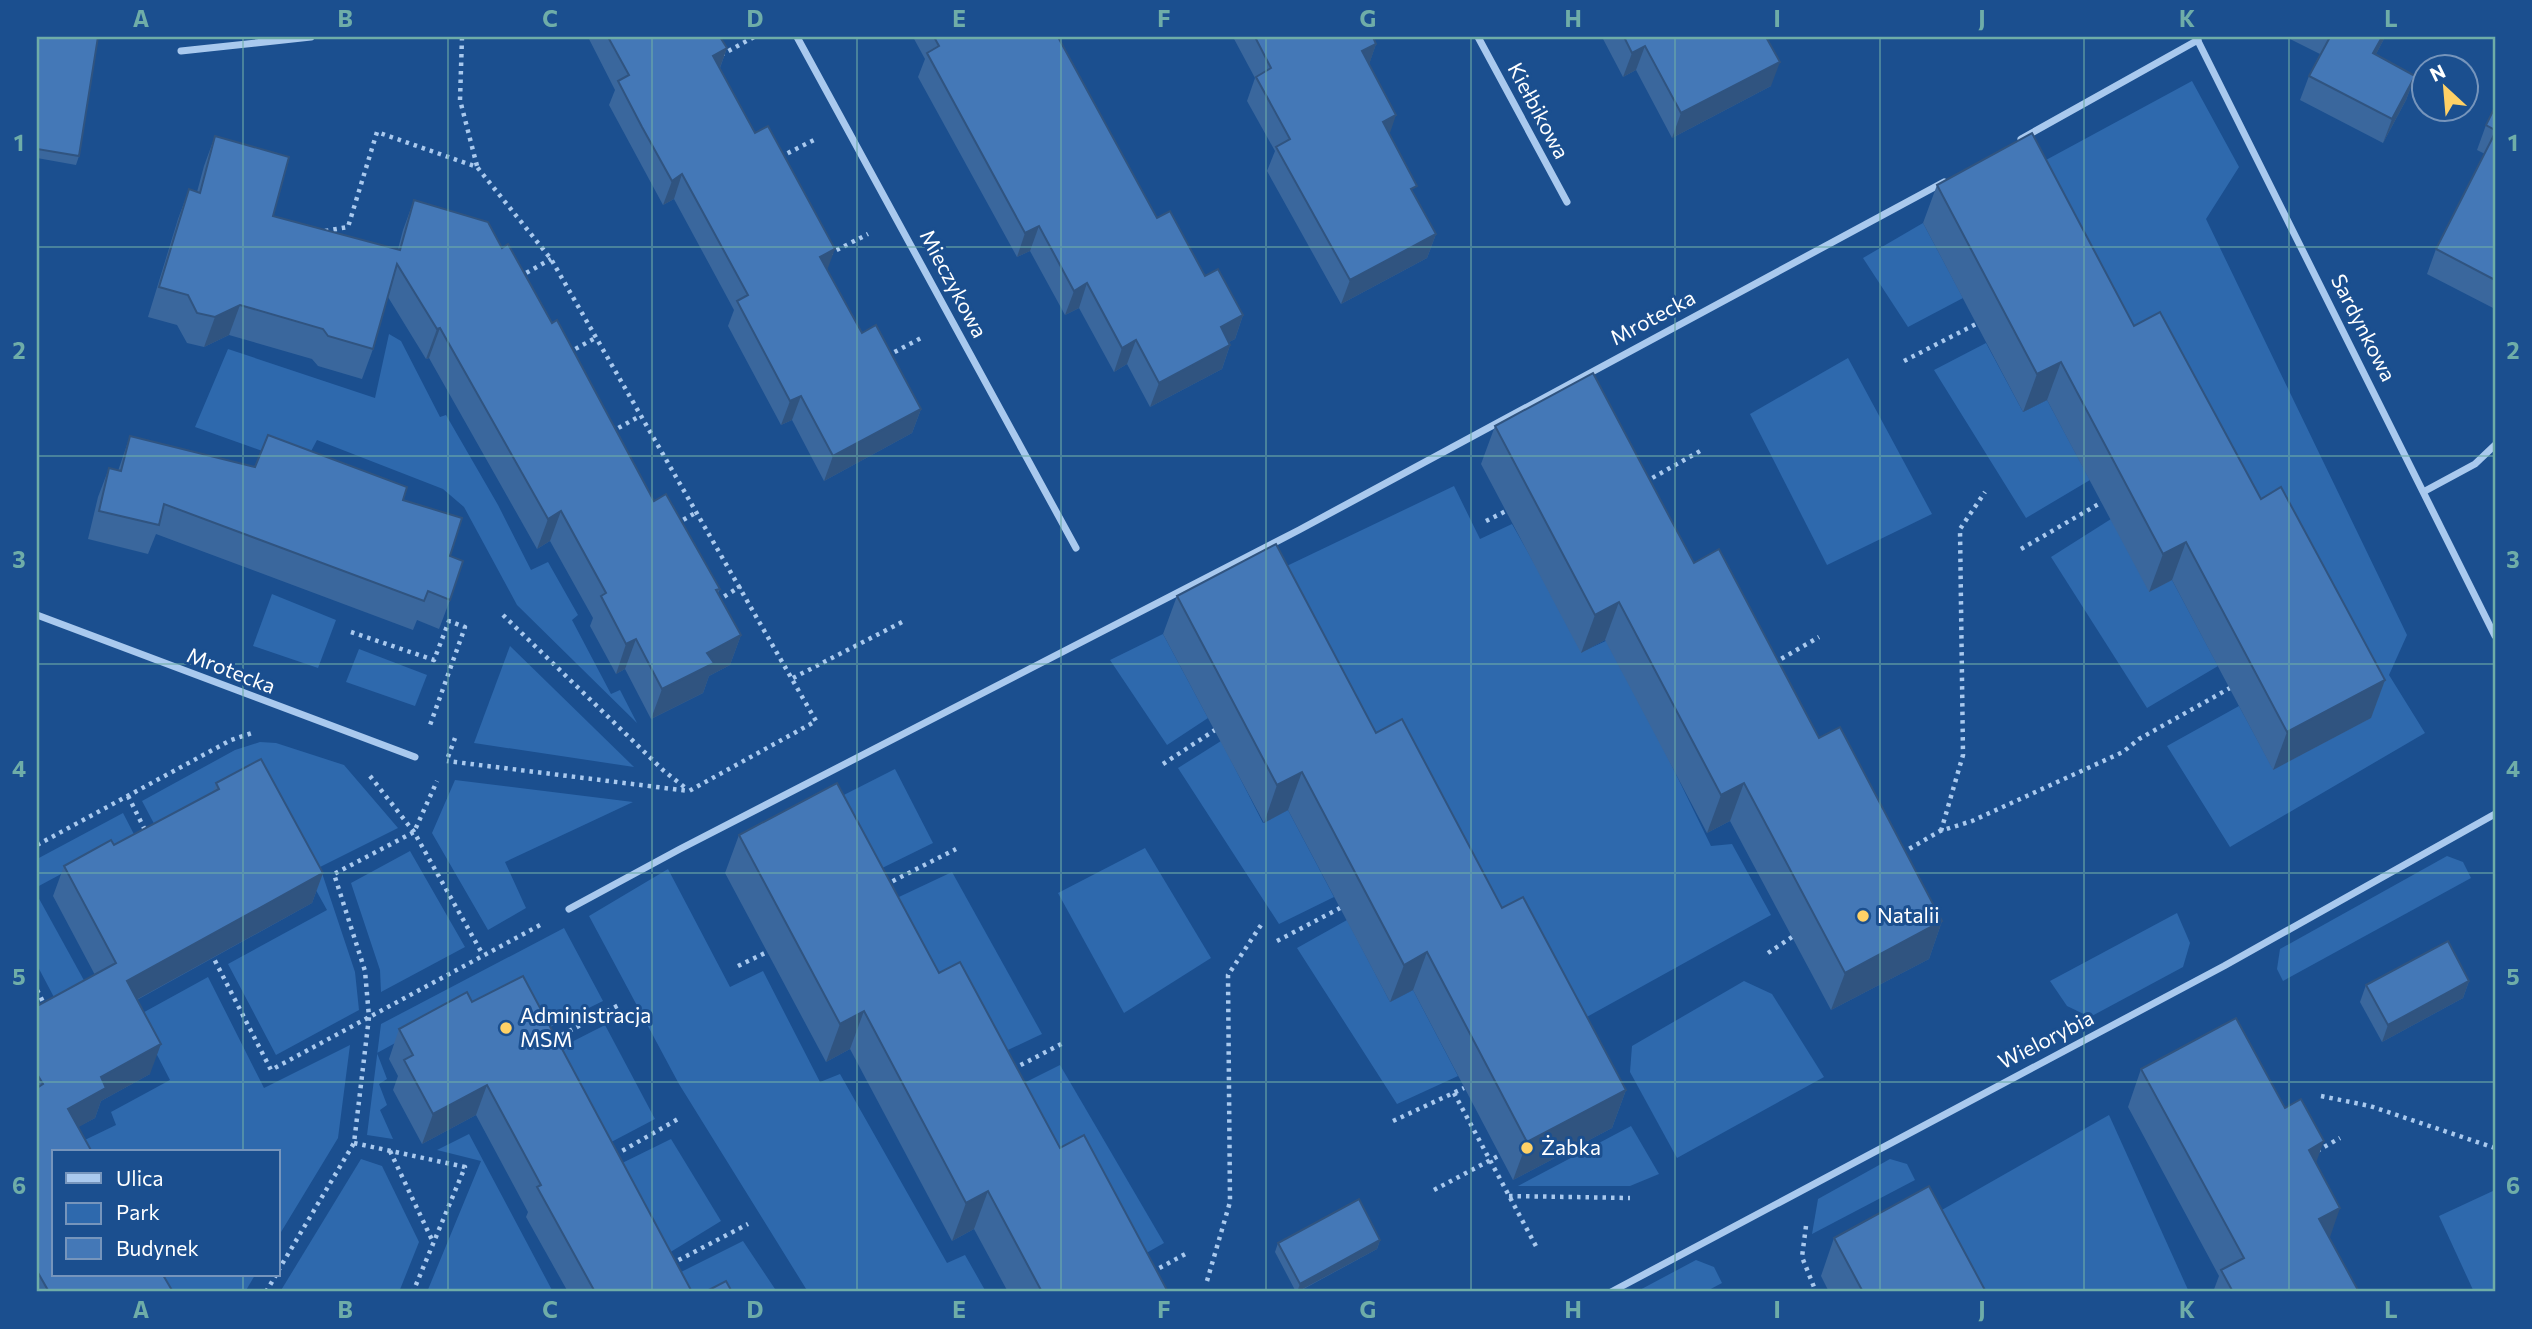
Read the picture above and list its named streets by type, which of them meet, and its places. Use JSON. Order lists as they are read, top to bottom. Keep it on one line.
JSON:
{"streets":{"street":["Kiełbikowa","Mieczykowa","Mrotecka","Sardynkowa","Wielorybia"]},"places":["Natalii","Administracja MSM","Żabka"],"legend":["Ulica","Park","Budynek"],"north":"top left","grid":{"columns":["A","B","C","D","E","F","G","H","I","J","K","L"],"rows":["1","2","3","4","5","6"]}}
